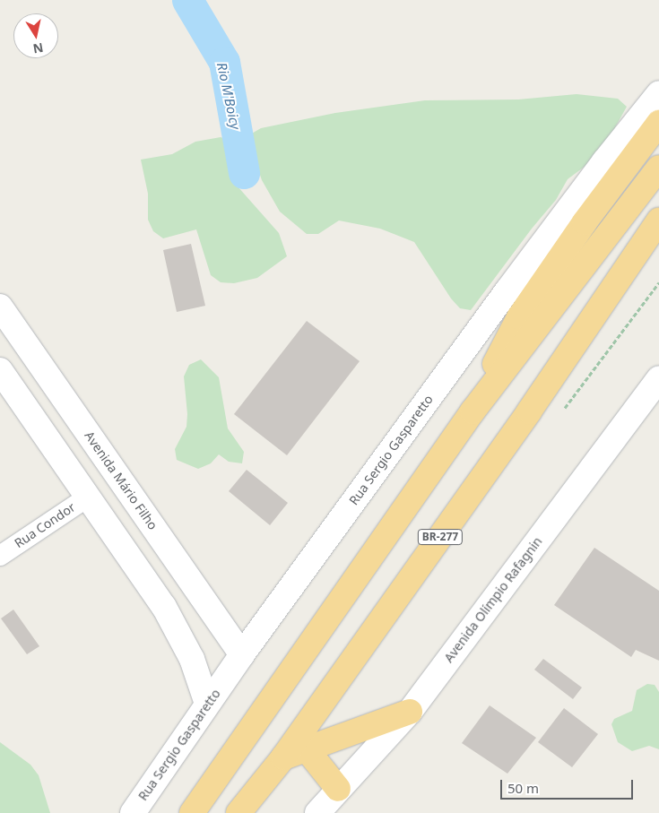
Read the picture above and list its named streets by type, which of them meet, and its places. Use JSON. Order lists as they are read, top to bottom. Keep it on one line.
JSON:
{"streets":{"highway":["BR-277"],"main road":["Rua Sergio Gasparetto","Avenida Mário Filho","Avenida Olímpio Rafagnin"],"street":["Rua Condor"]},"crossings":[["Rua Sergio Gasparetto","Avenida Mário Filho"]],"water":["Rio M'Boicy"],"scale_bar":"50 m","north":"bottom"}
